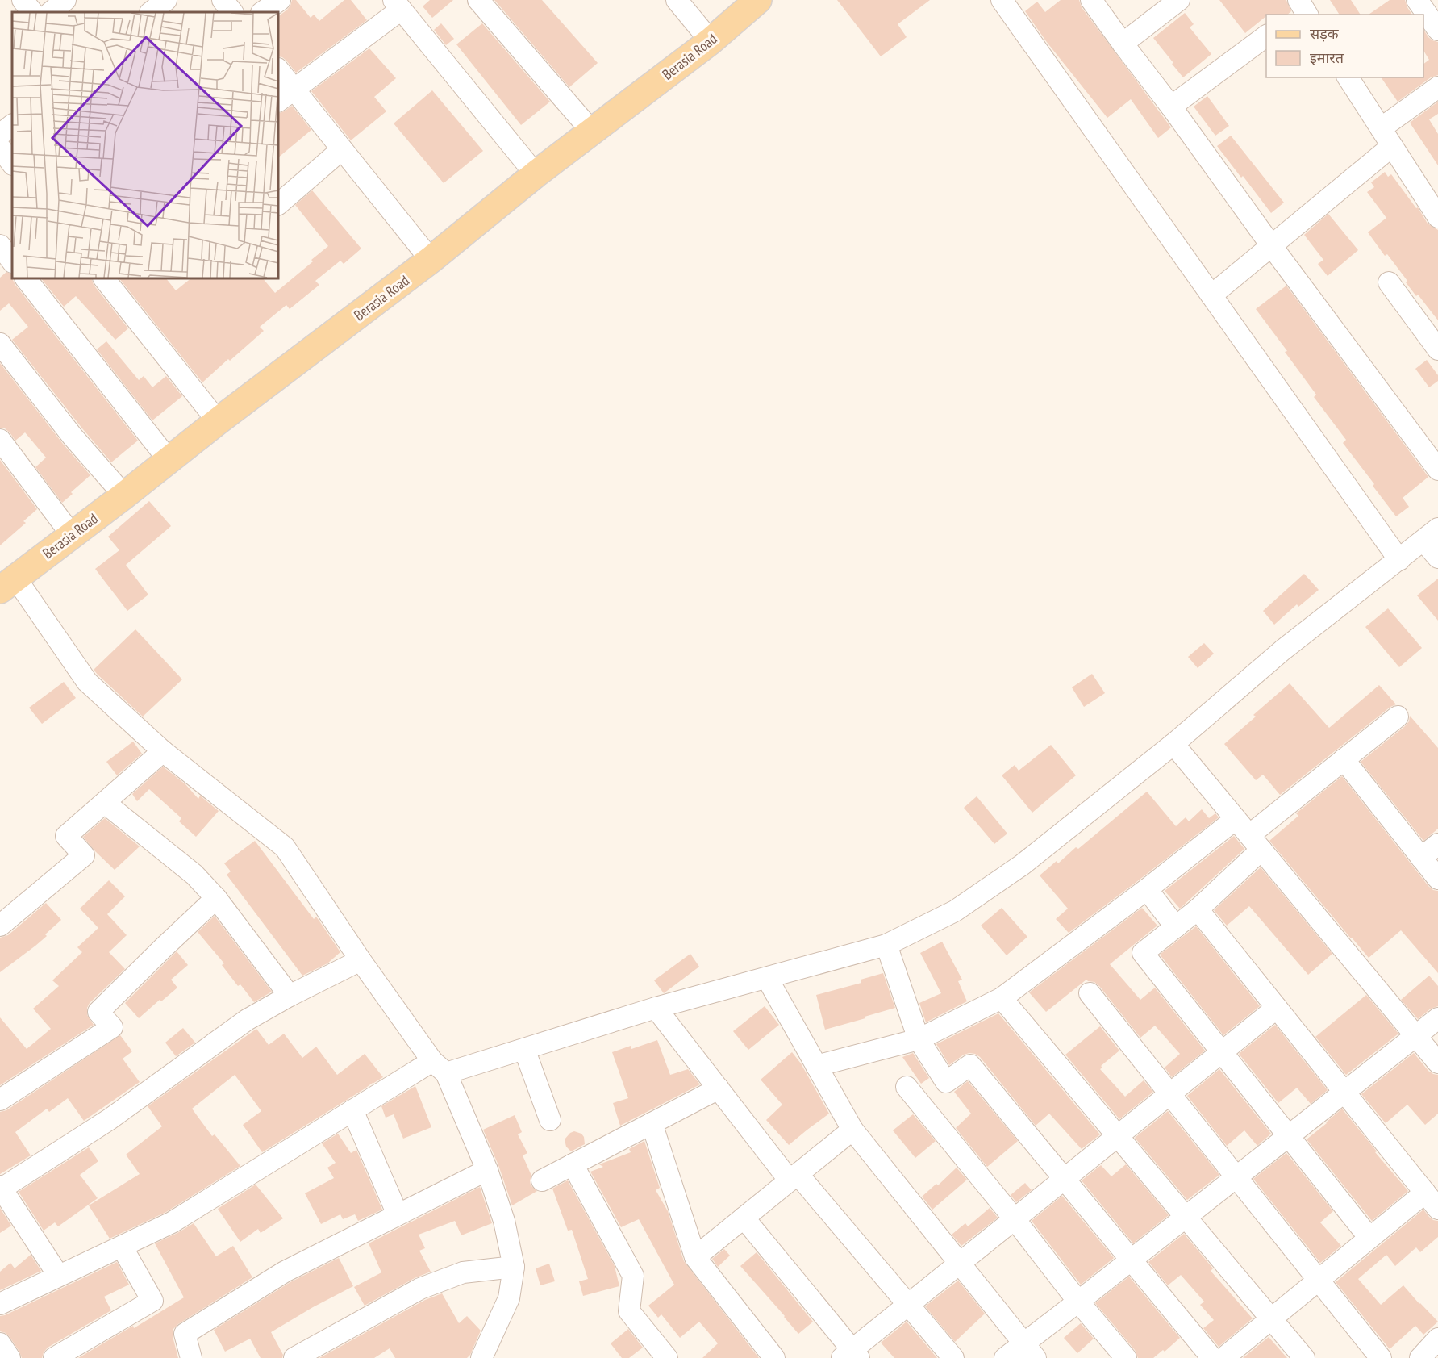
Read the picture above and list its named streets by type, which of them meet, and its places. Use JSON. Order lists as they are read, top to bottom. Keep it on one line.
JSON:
{"streets":{"main road":["Berasia Road"]},"legend":["सड़क","इमारत"]}
